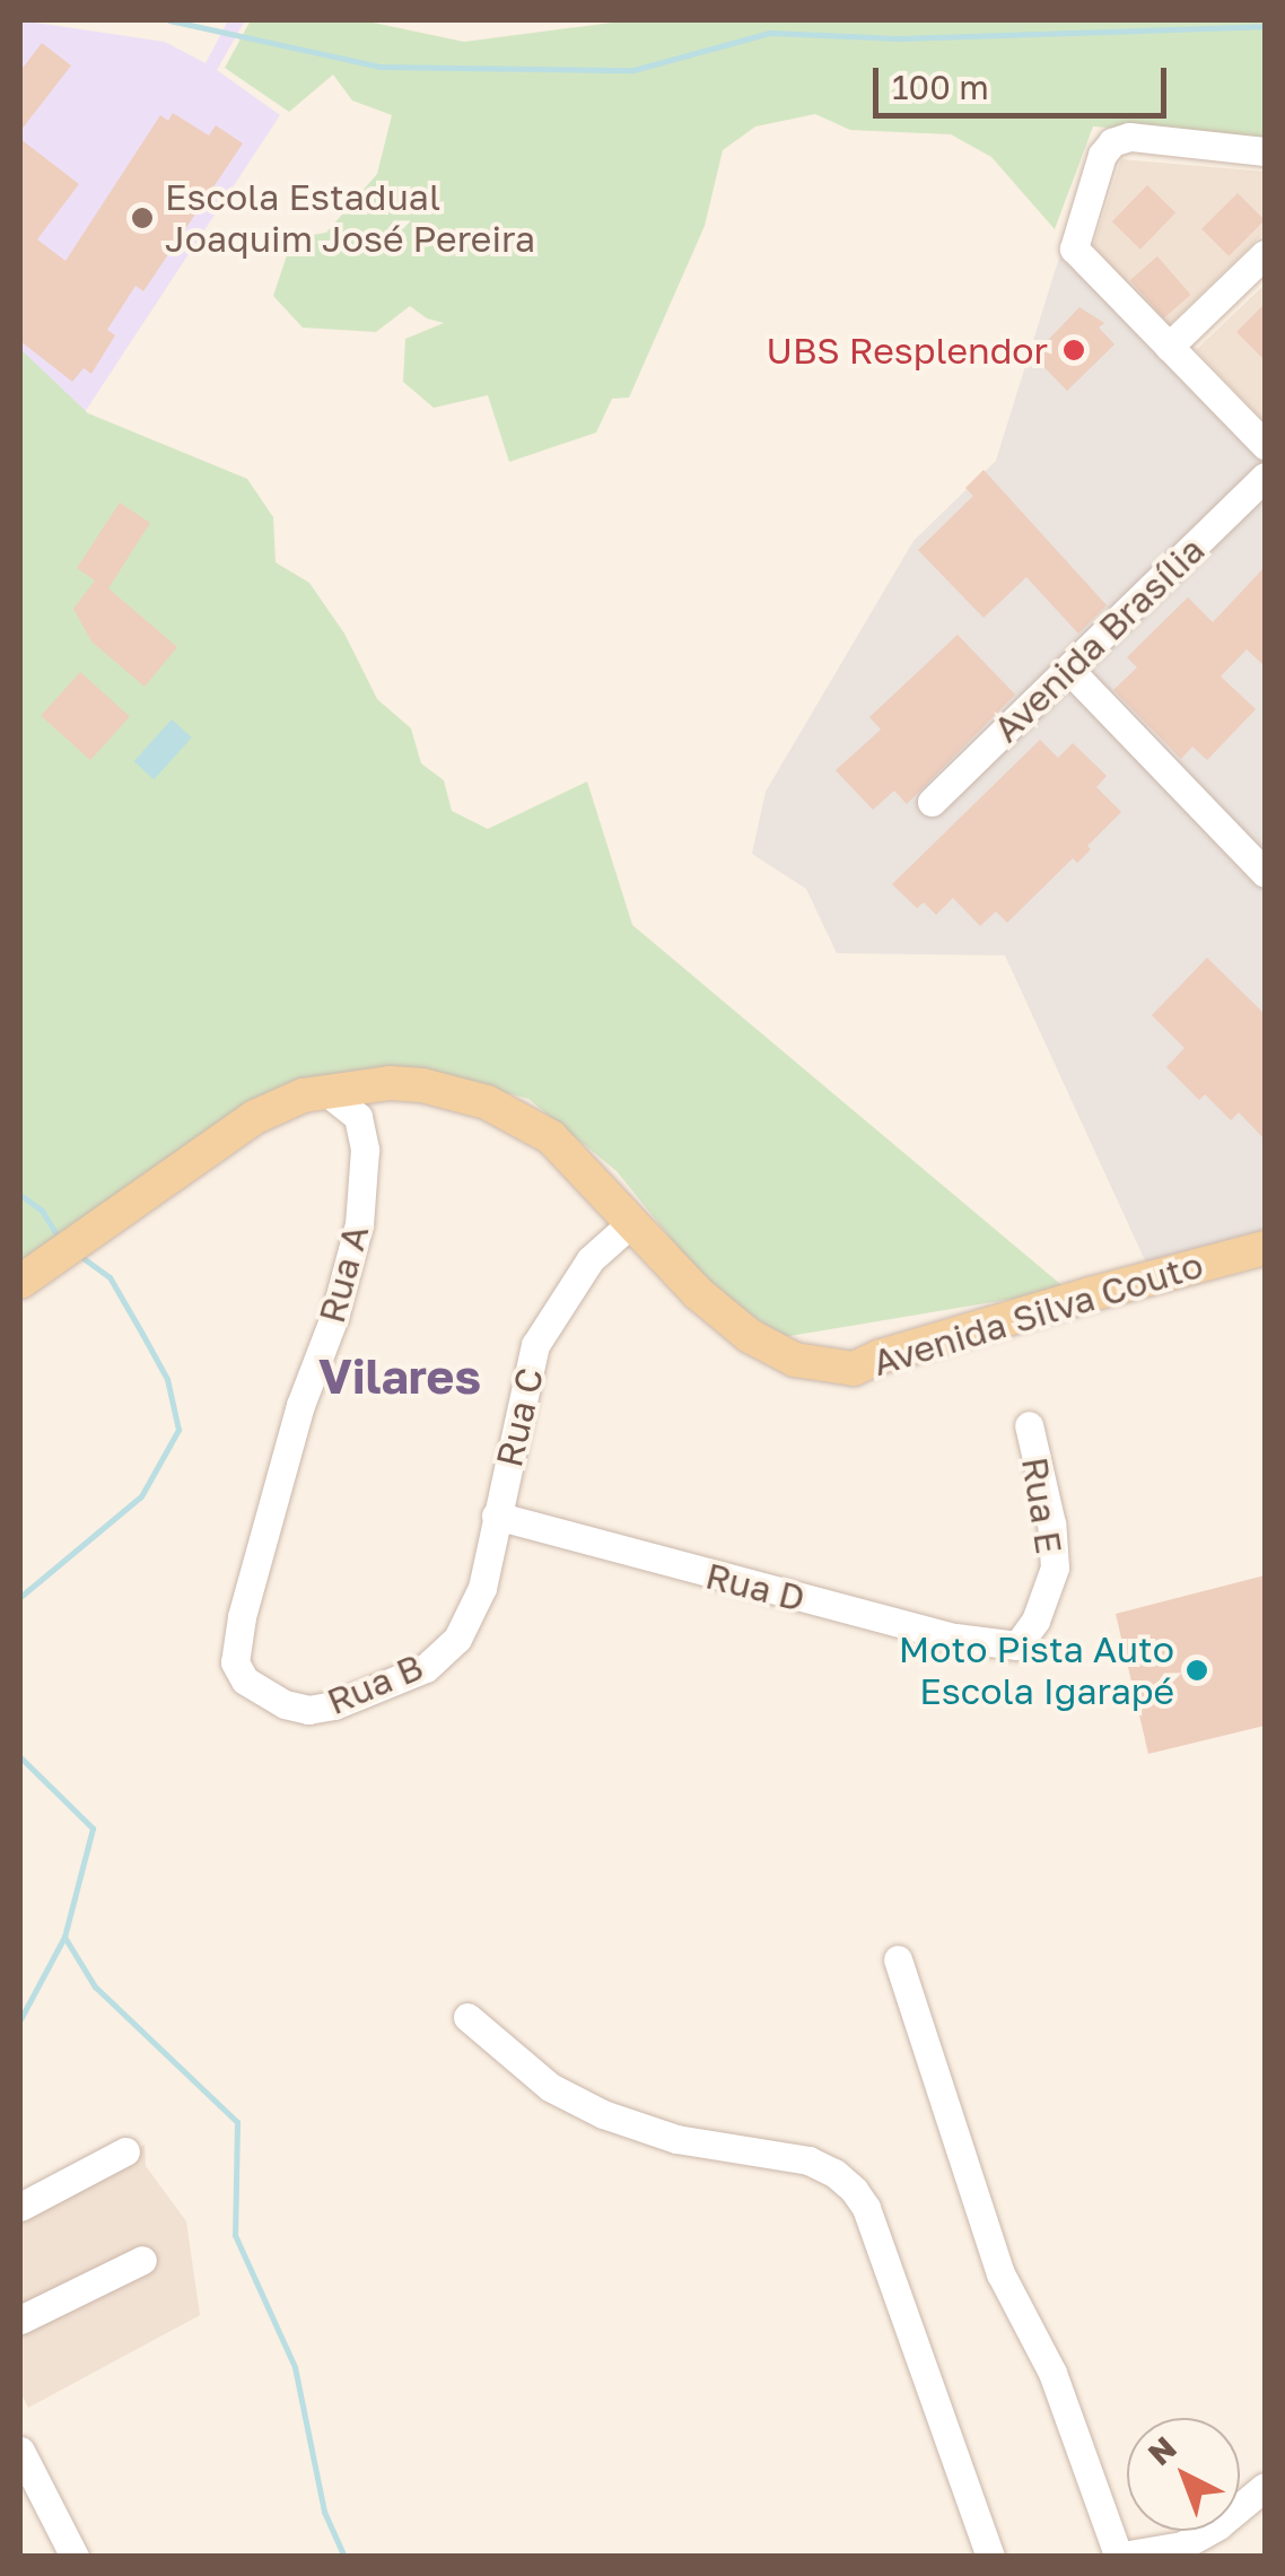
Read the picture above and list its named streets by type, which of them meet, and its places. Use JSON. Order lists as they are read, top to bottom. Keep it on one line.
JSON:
{"streets":{"main road":["Avenida Silva Couto"],"street":["Avenida Brasília","Rua A","Rua C","Rua E","Rua D","Rua B"]},"crossings":[["Rua A","Avenida Silva Couto"],["Rua A","Rua B"],["Avenida Silva Couto","Rua C"],["Rua C","Rua D"],["Rua C","Rua B"],["Rua E","Rua D"]],"districts":["Vilares"],"places":["Escola Estadual Joaquim José Pereira","UBS Resplendor","Moto Pista Auto Escola Igarapé"],"scale_bar":"100 m","north":"top left"}
